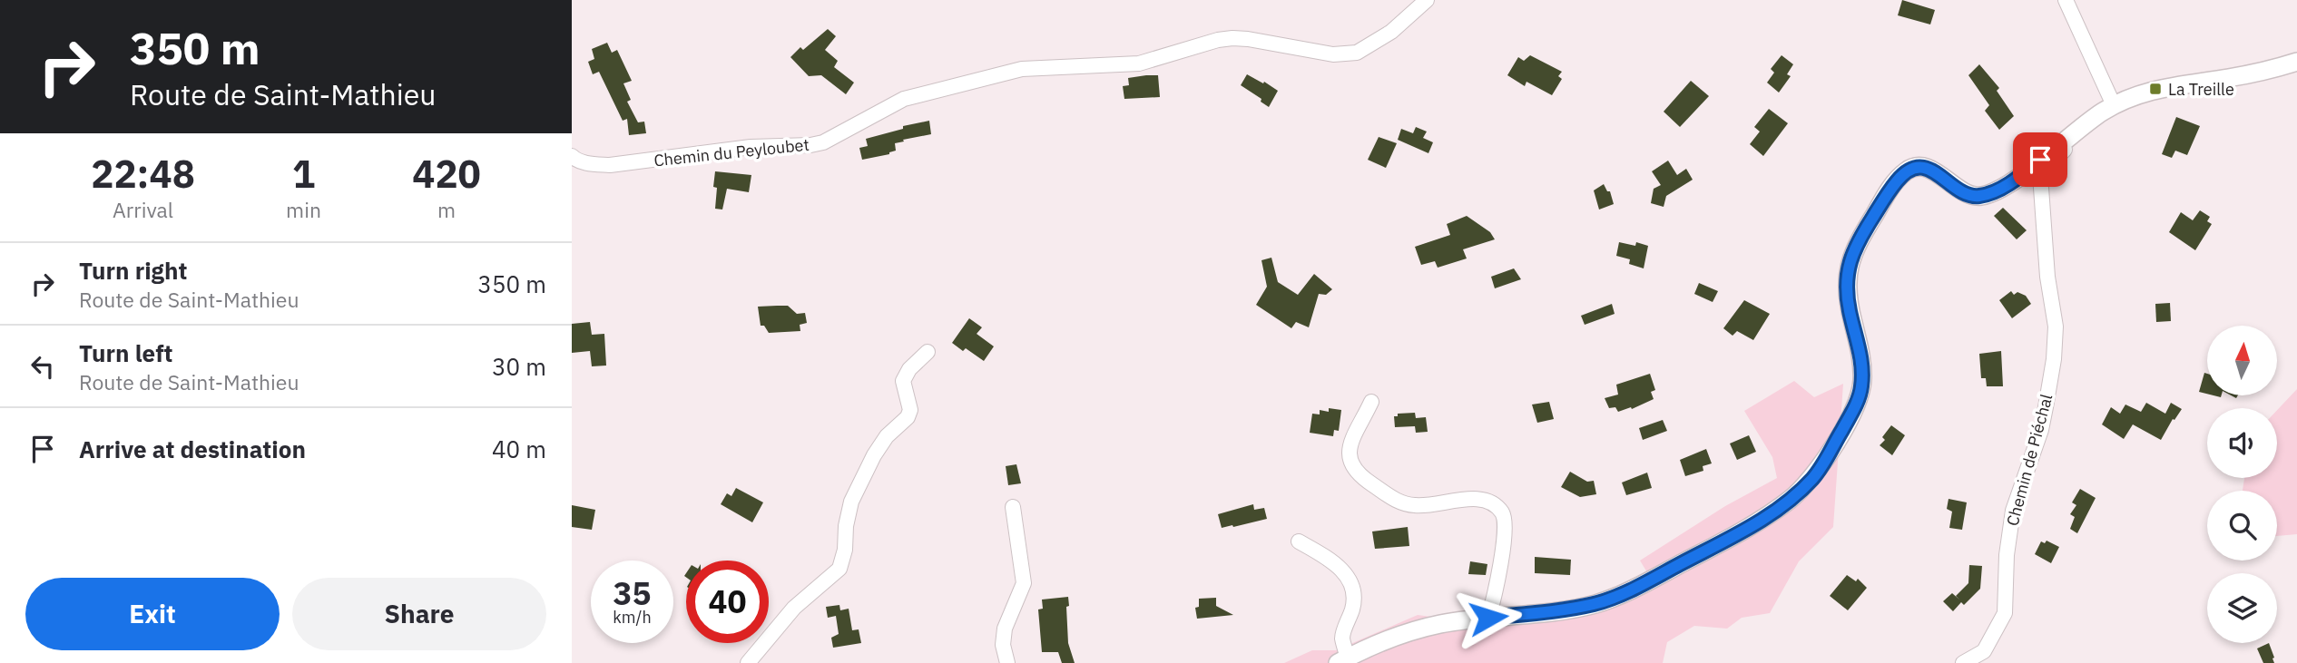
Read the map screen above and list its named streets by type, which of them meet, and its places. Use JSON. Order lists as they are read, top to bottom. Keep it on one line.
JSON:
{"streets":{"street":["Chemin du Peyloubet","Chemin de Piéchal"]},"places":{"transit":["La Treille"]},"north":"top","page":{"turn":["350 m","Route de Saint-Mathieu"],"eta":["22:48","Arrival","1","min","420","m"],"list":[{"name":"Turn right","note":"Route de Saint-Mathieu","value":"350 m"},{"name":"Turn left","note":"Route de Saint-Mathieu","value":"30 m"},{"name":"Arrive at destination","value":"40 m"}],"speed":"35 km/h","limit":"40","buttons":["Exit","Share"]}}
